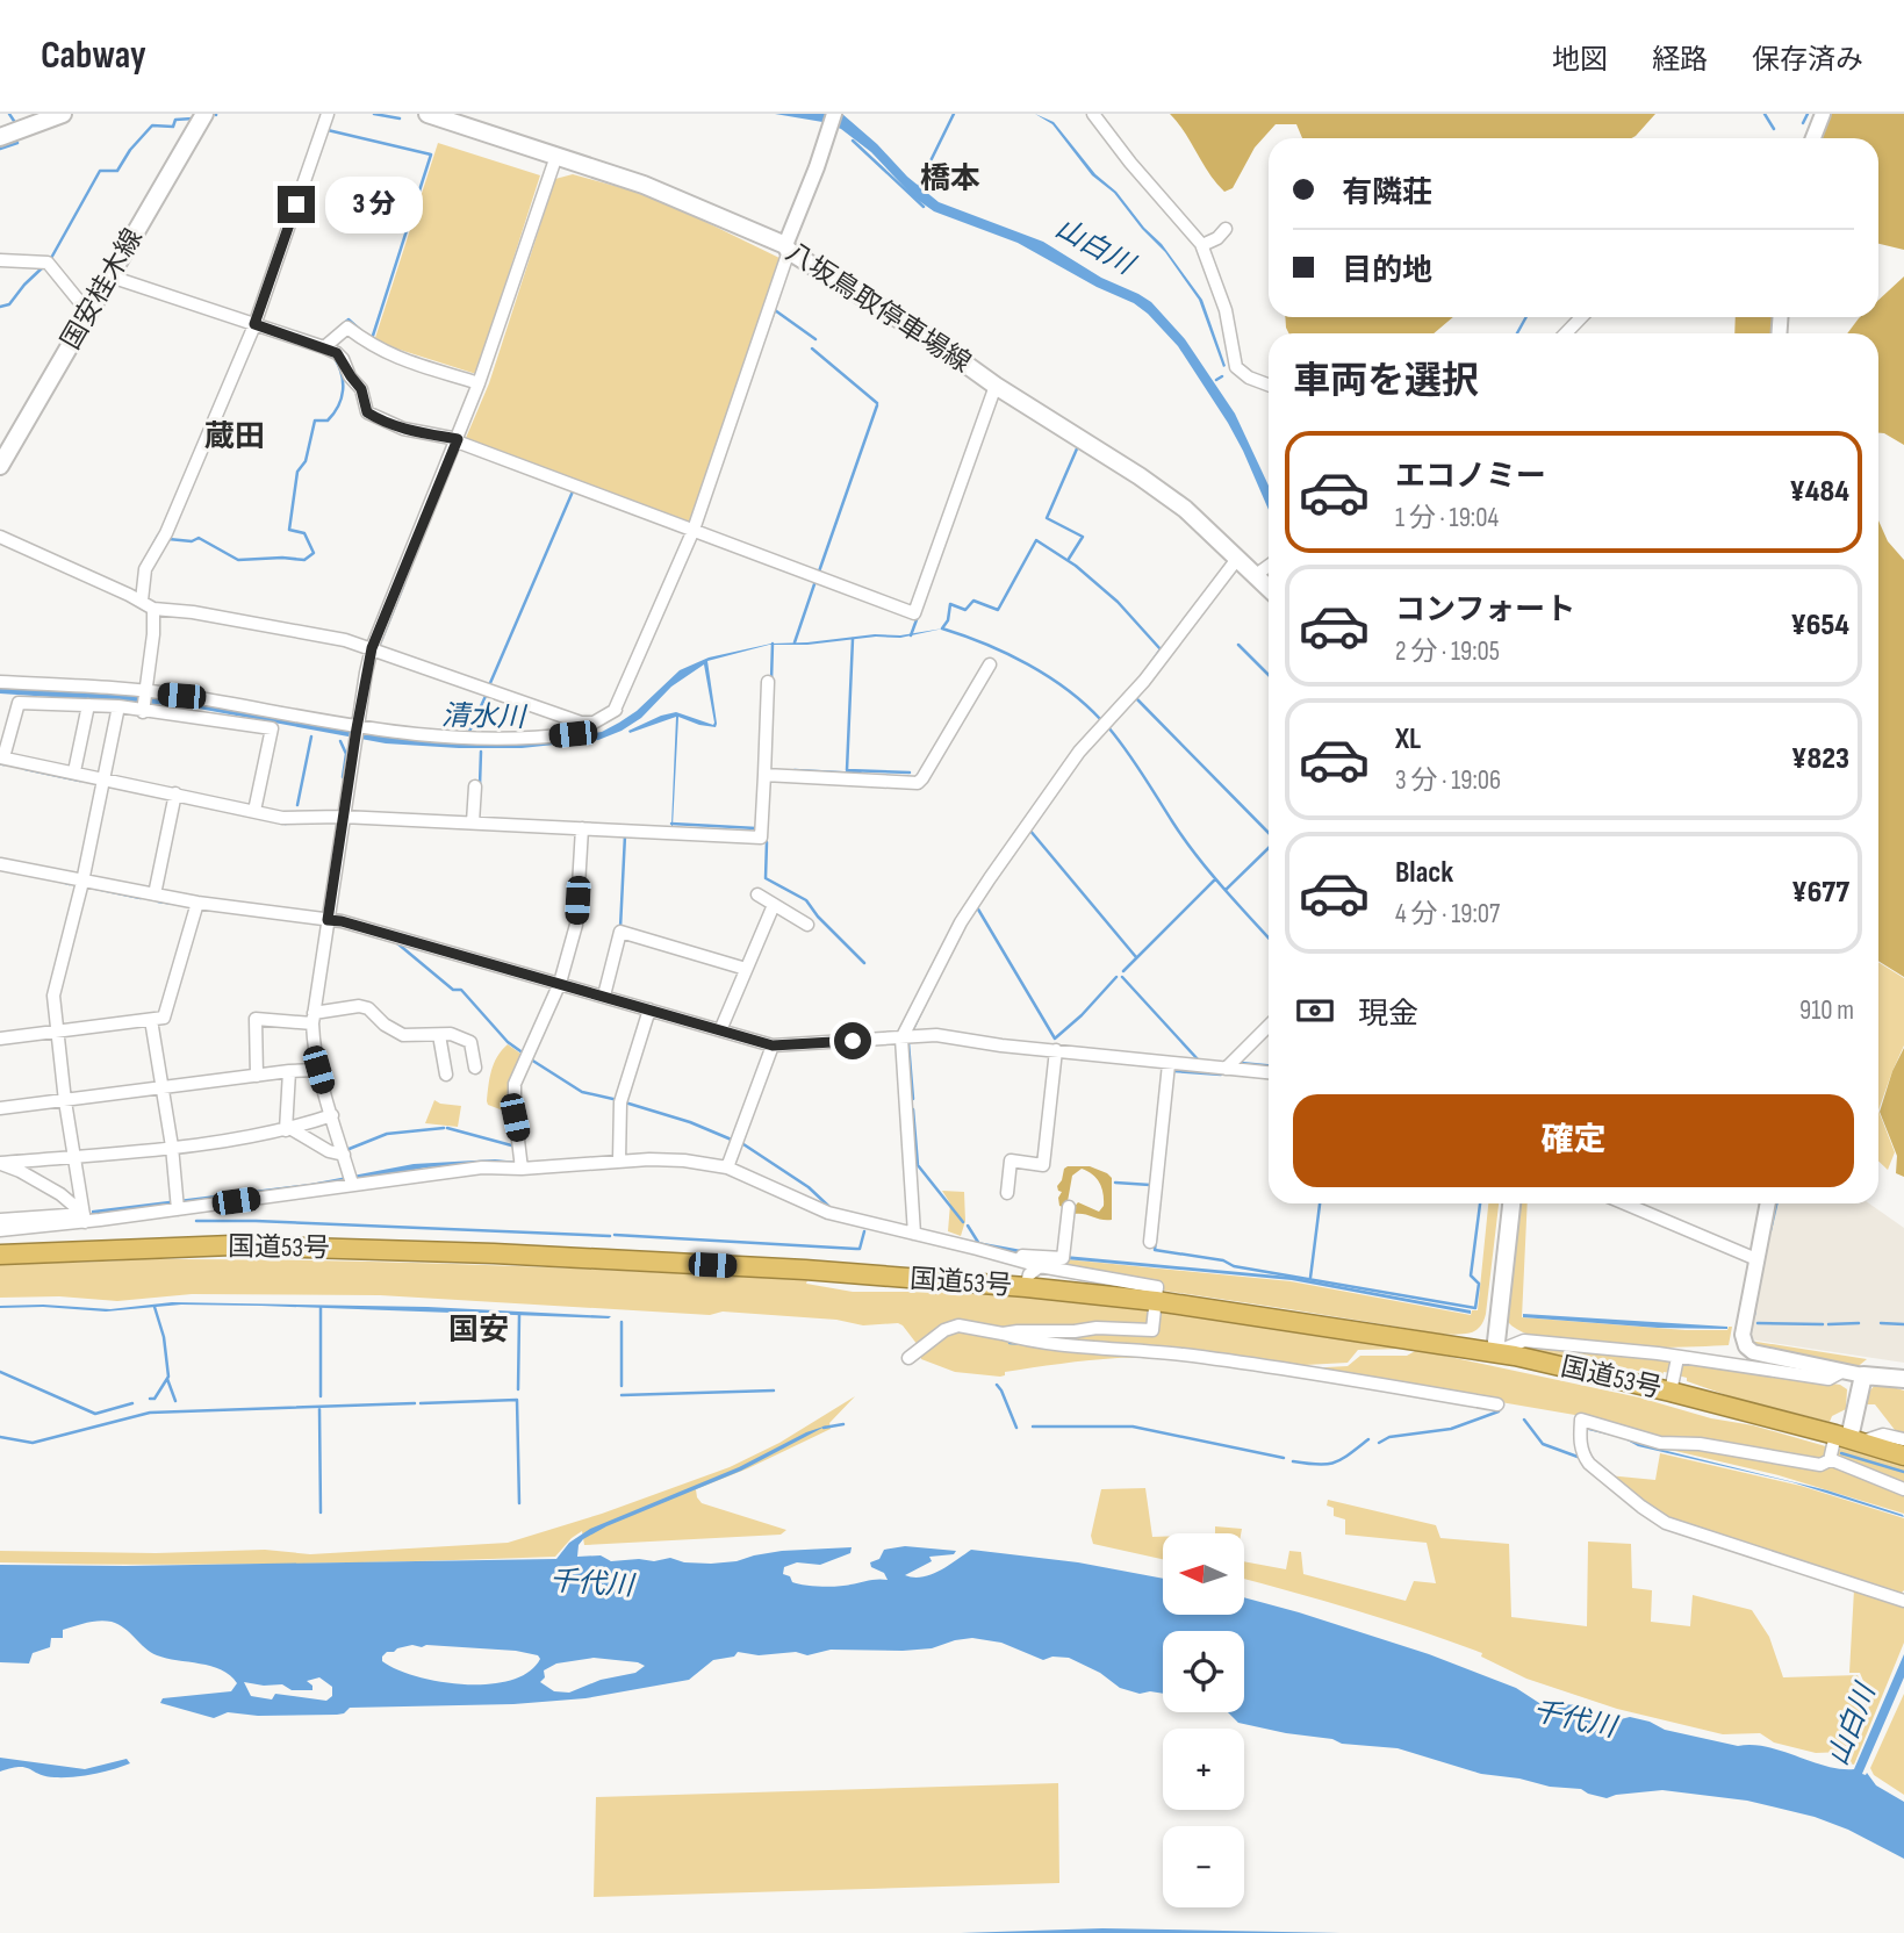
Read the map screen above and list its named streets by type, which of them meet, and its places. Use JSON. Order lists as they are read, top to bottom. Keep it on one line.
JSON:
{"streets":{"highway":["国道53号"],"main road":["国安桂木線","八坂鳥取停車場線"]},"districts":["橋本","蔵田","国安"],"water":["山白川","清水川","千代川"],"north":"left","page":{"header":"Cabway","nav":["地図","経路","保存済み"],"banner":["有隣荘","目的地"],"bubble":"3 分","heading":"車両を選択","list":[{"name":"エコノミー","note":"1 分 · 19:04","value":"¥484"},{"name":"コンフォート","note":"2 分 · 19:05","value":"¥654"},{"name":"XL","note":"3 分 · 19:06","value":"¥823"},{"name":"Black","note":"4 分 · 19:07","value":"¥677"}],"pay":["現金","910 m"],"buttons":"確定","map_buttons":["+","−"]}}
